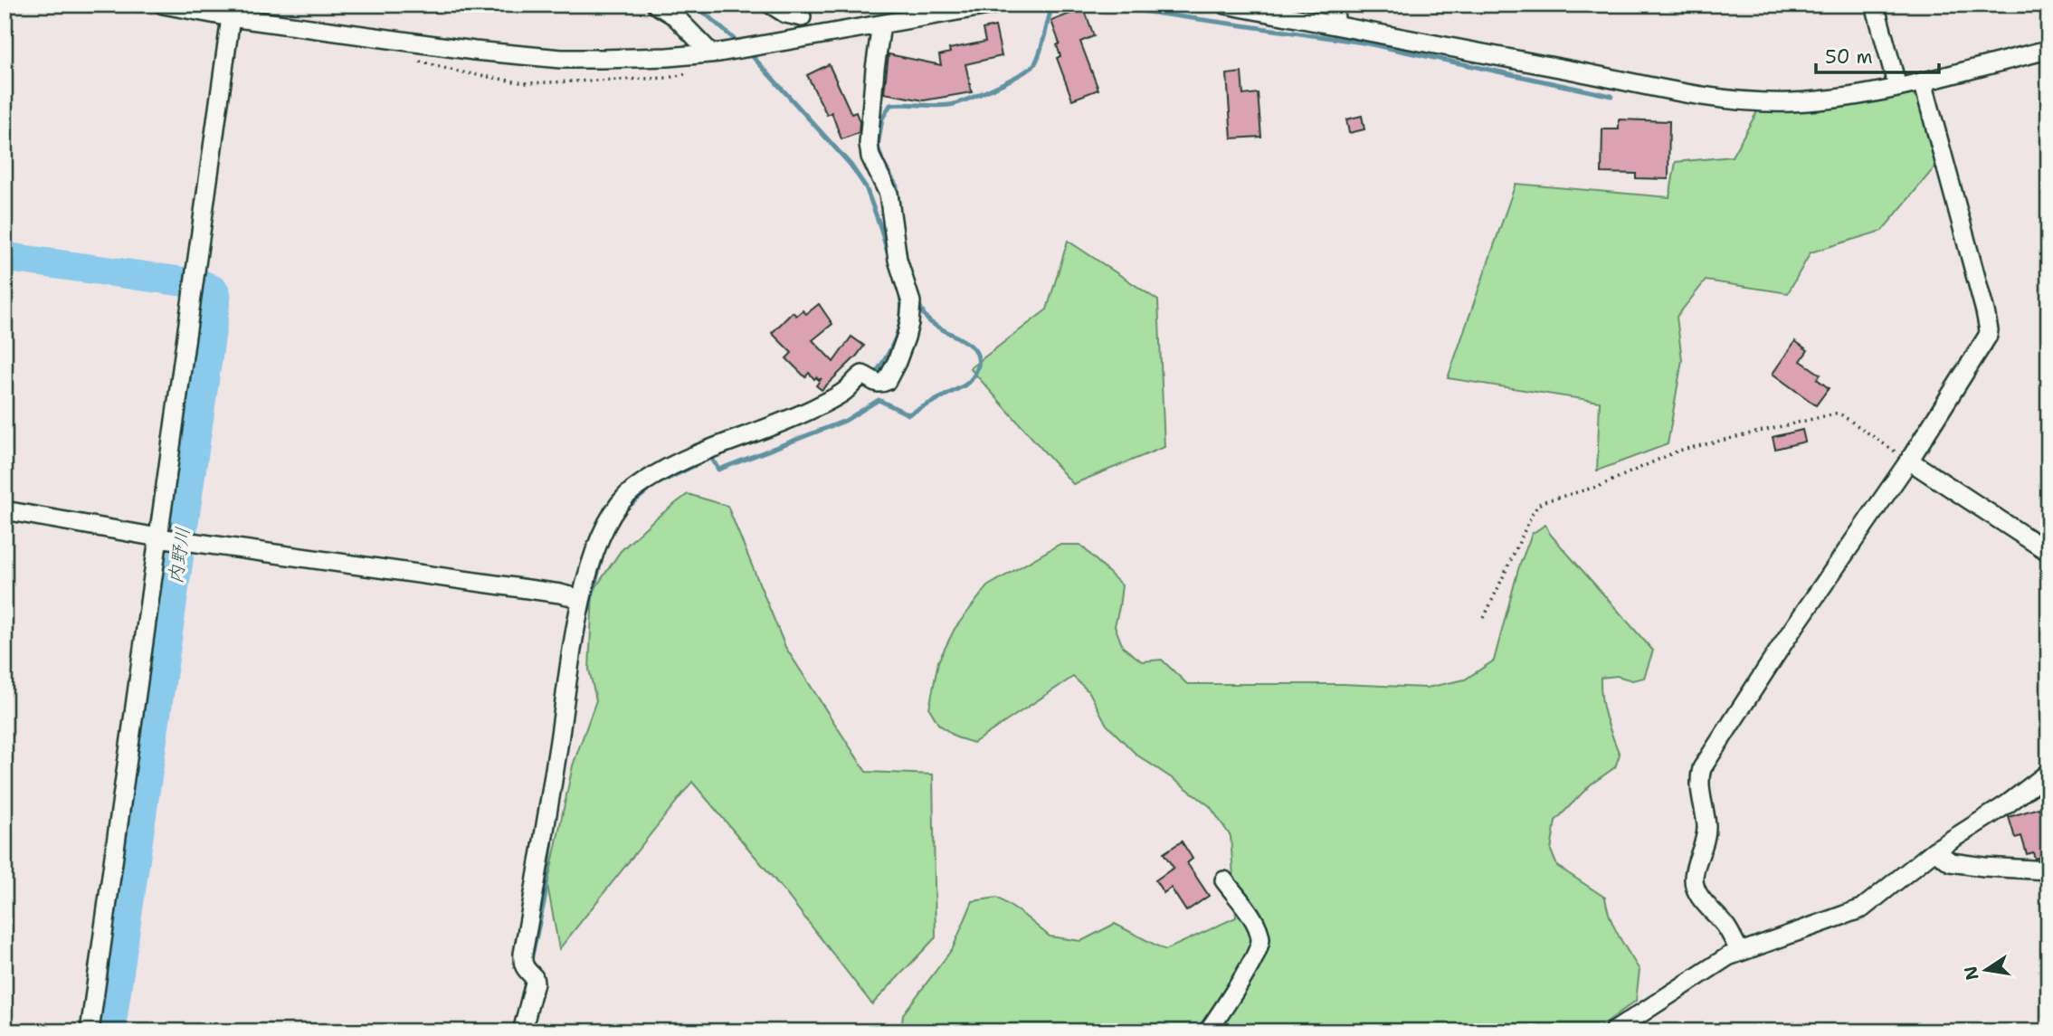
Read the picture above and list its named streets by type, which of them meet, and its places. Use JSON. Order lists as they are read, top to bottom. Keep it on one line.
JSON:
{"water":["内野川"],"scale_bar":"50 m","north":"left"}
